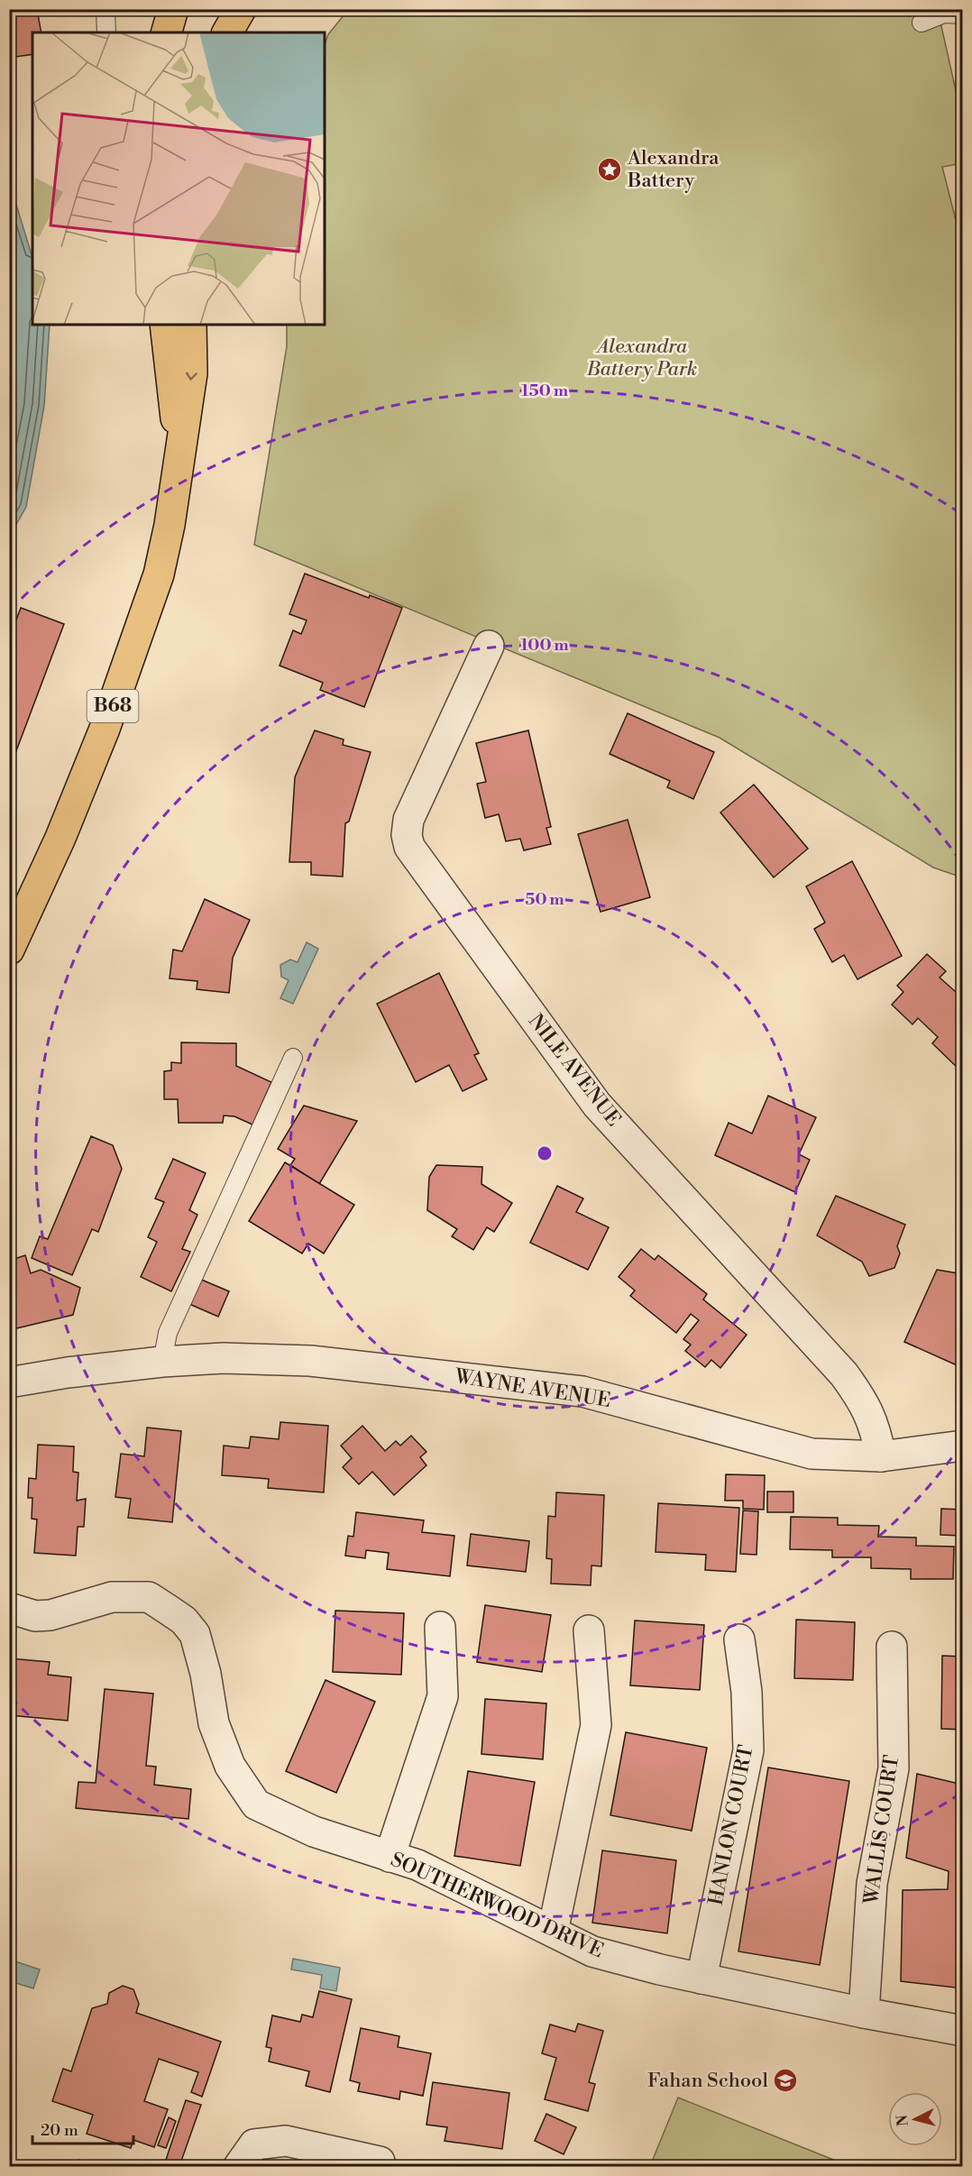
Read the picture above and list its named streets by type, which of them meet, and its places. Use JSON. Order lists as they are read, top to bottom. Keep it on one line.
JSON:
{"streets":{"main road":["B68"],"street":["NILE AVENUE","WAYNE AVENUE","HANLON COURT","WALLIS COURT","SOUTHERWOOD DRIVE"]},"crossings":[["NILE AVENUE","WAYNE AVENUE"],["HANLON COURT","SOUTHERWOOD DRIVE"],["WALLIS COURT","SOUTHERWOOD DRIVE"]],"parks":["Alexandra Battery Park"],"places":{"place":["Alexandra Battery"],"school or university":["Fahan School"]},"scale_bar":"20 m","north":"left","rings":["150 m","100 m","50 m"]}
